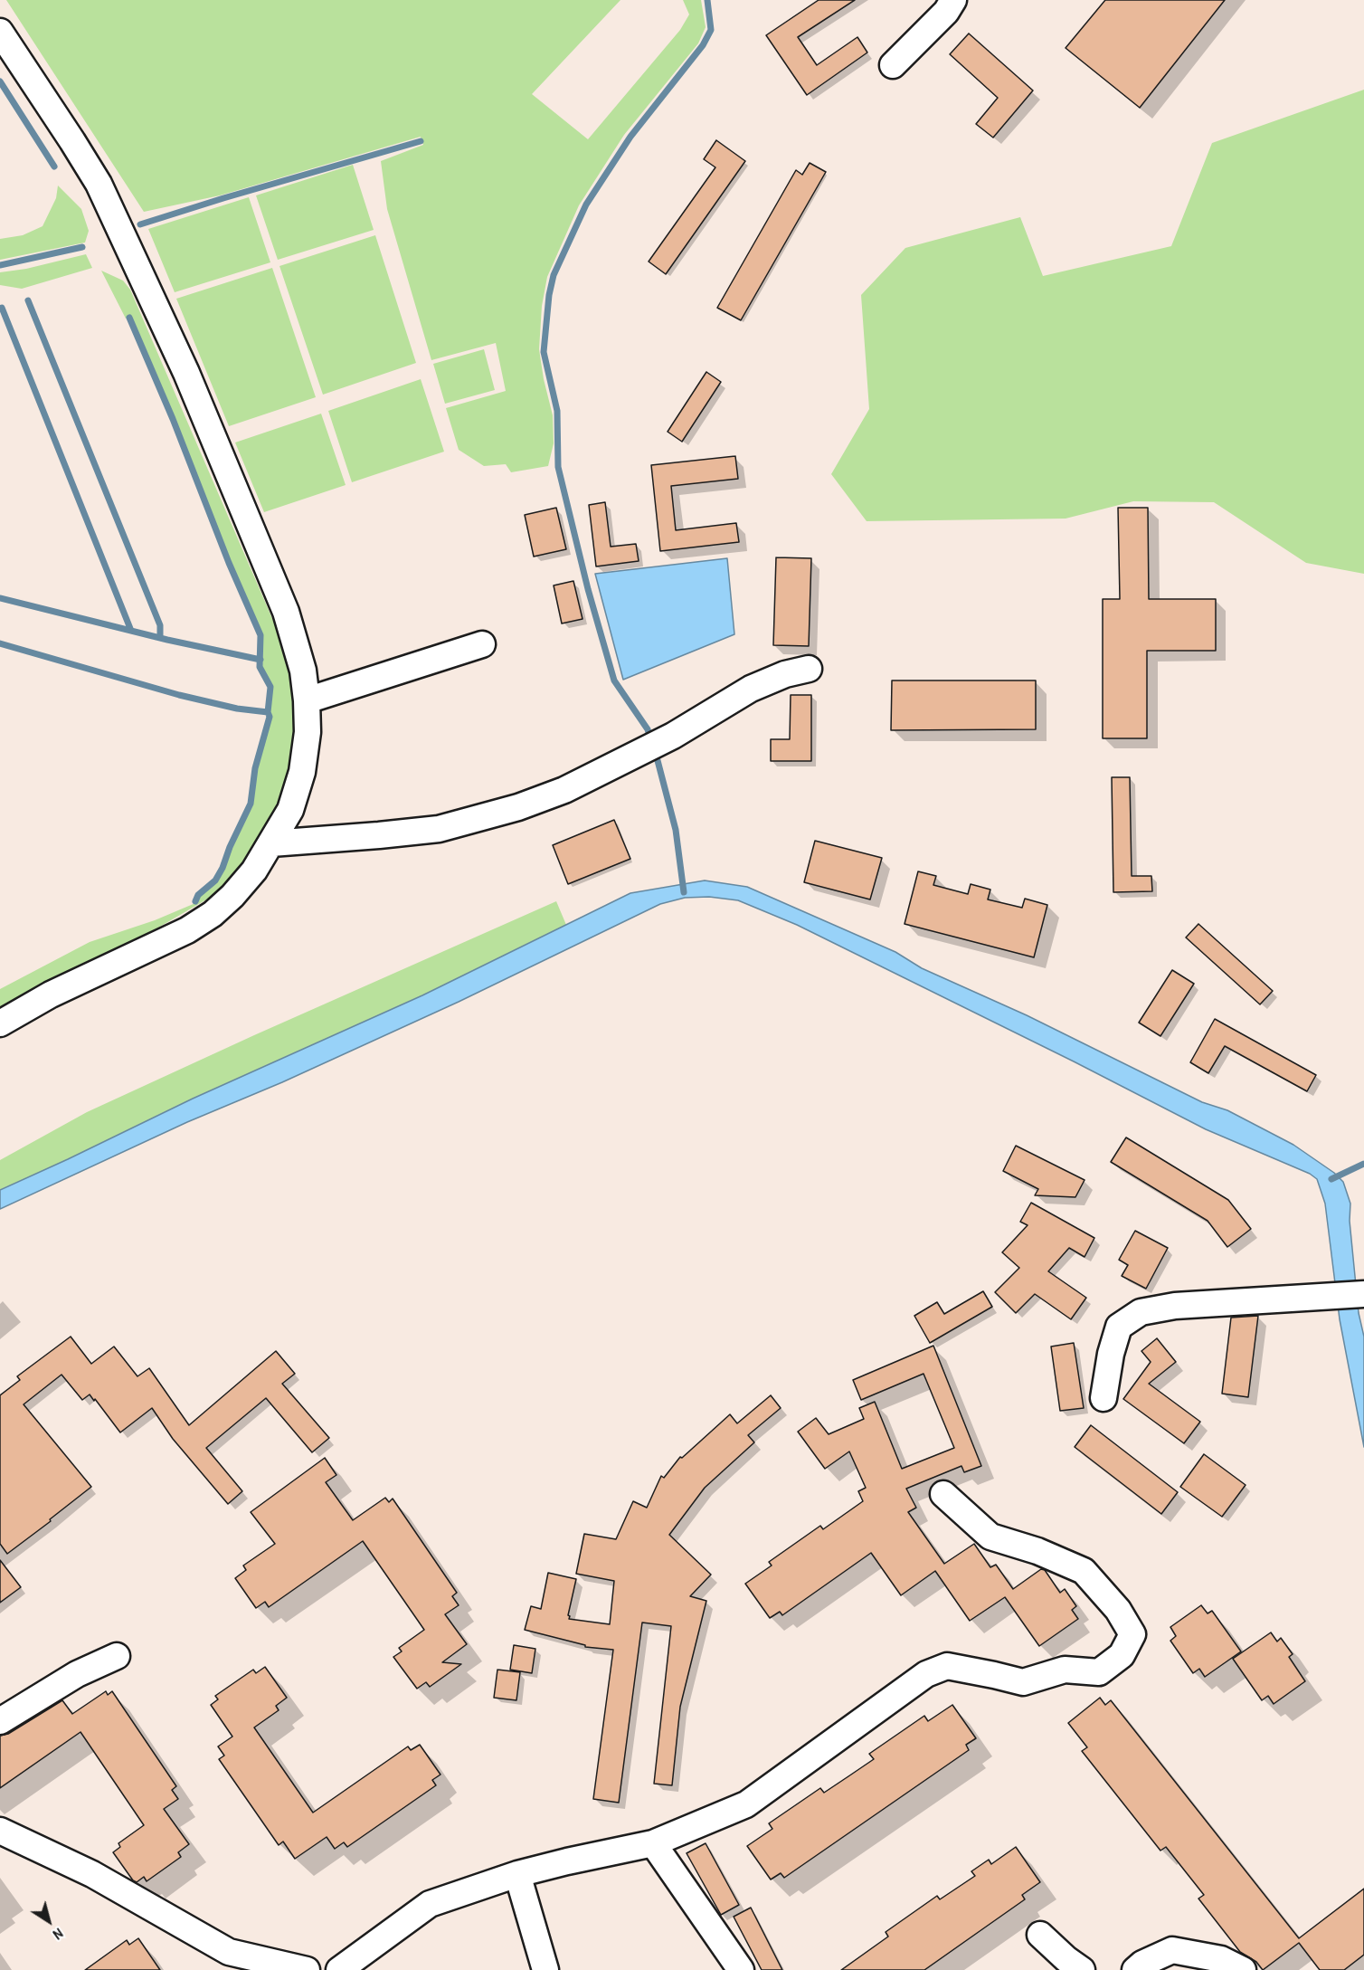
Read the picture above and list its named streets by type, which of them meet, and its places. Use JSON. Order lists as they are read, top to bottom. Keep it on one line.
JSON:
{"north":"bottom right"}
